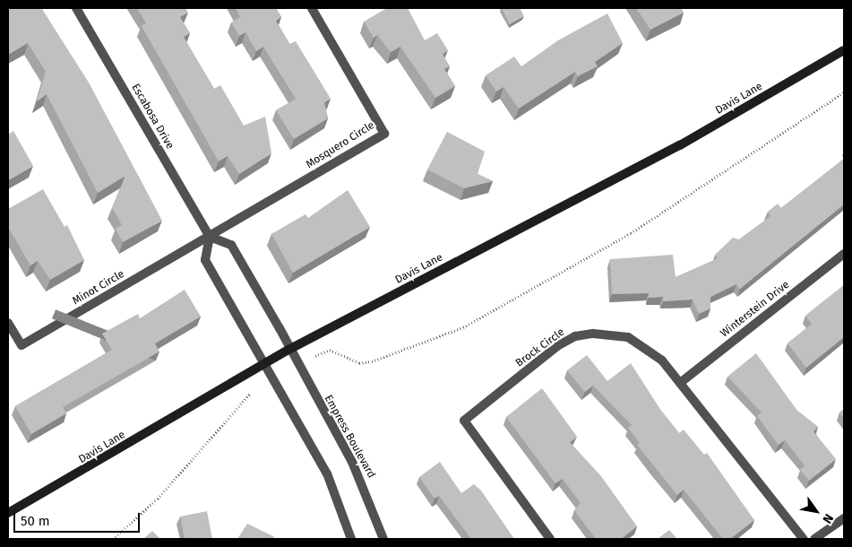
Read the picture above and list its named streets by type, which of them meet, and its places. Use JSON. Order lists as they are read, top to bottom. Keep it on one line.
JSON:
{"streets":{"street":["Davis Lane","Escabosa Drive","Mosquero Circle","Minot Circle","Winterstein Drive","Brock Circle","Empress Boulevard"]},"crossings":[["Davis Lane","Empress Boulevard"],["Escabosa Drive","Mosquero Circle"],["Escabosa Drive","Minot Circle"],["Mosquero Circle","Minot Circle"],["Winterstein Drive","Brock Circle"]],"scale_bar":"50 m","north":"bottom right"}
